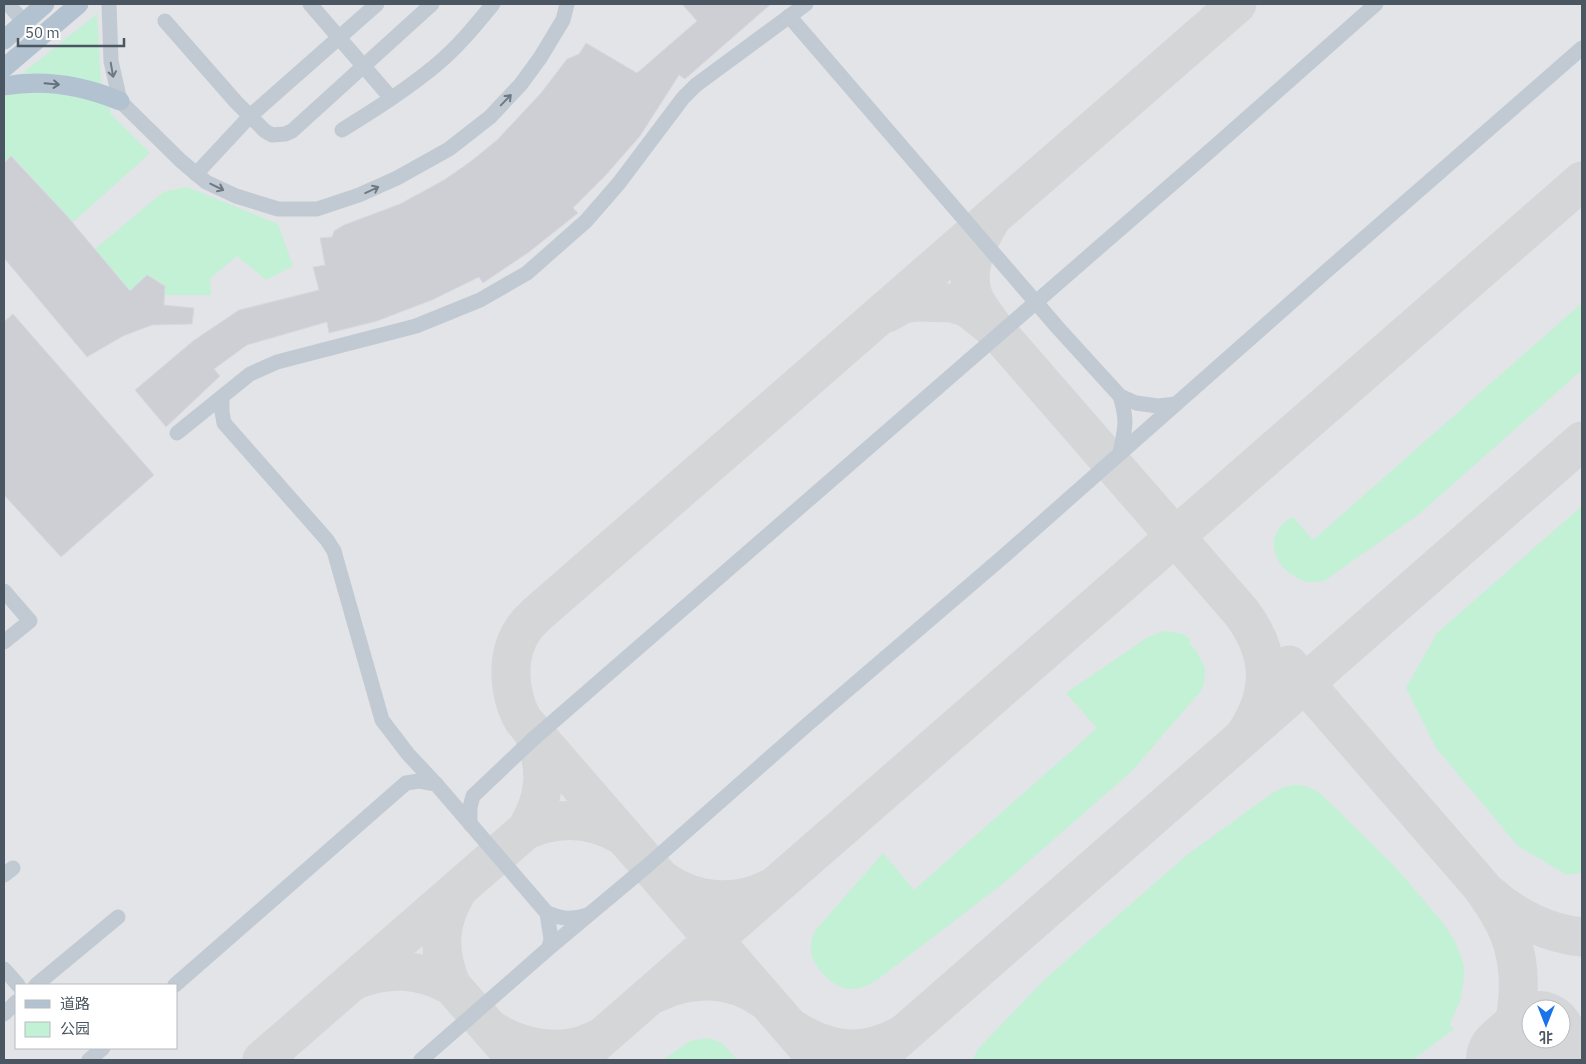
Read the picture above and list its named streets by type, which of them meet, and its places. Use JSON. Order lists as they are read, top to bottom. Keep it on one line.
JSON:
{"legend":["道路","公园"],"scale_bar":"50 m","north":"bottom"}
